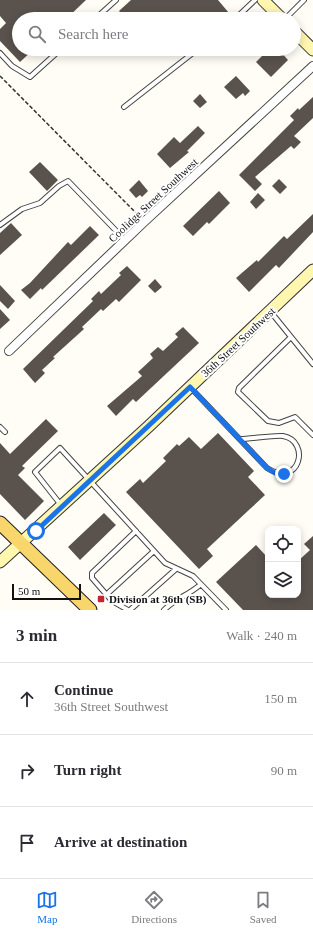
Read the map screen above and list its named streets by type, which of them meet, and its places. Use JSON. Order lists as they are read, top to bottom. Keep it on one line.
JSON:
{"streets":{"street":["Coolidge Street Southwest","36th Street Southwest"]},"places":{"transit":["Division at 36th (SB)"]},"scale_bar":"50 m","page":{"search":"Search here","scale":"50 m","heading":["3 min","Walk · 240 m"],"list":[["Continue","36th Street Southwest","150 m"],["Turn right","90 m"],"Arrive at destination"],"nav":["Map","Directions","Saved"]}}
